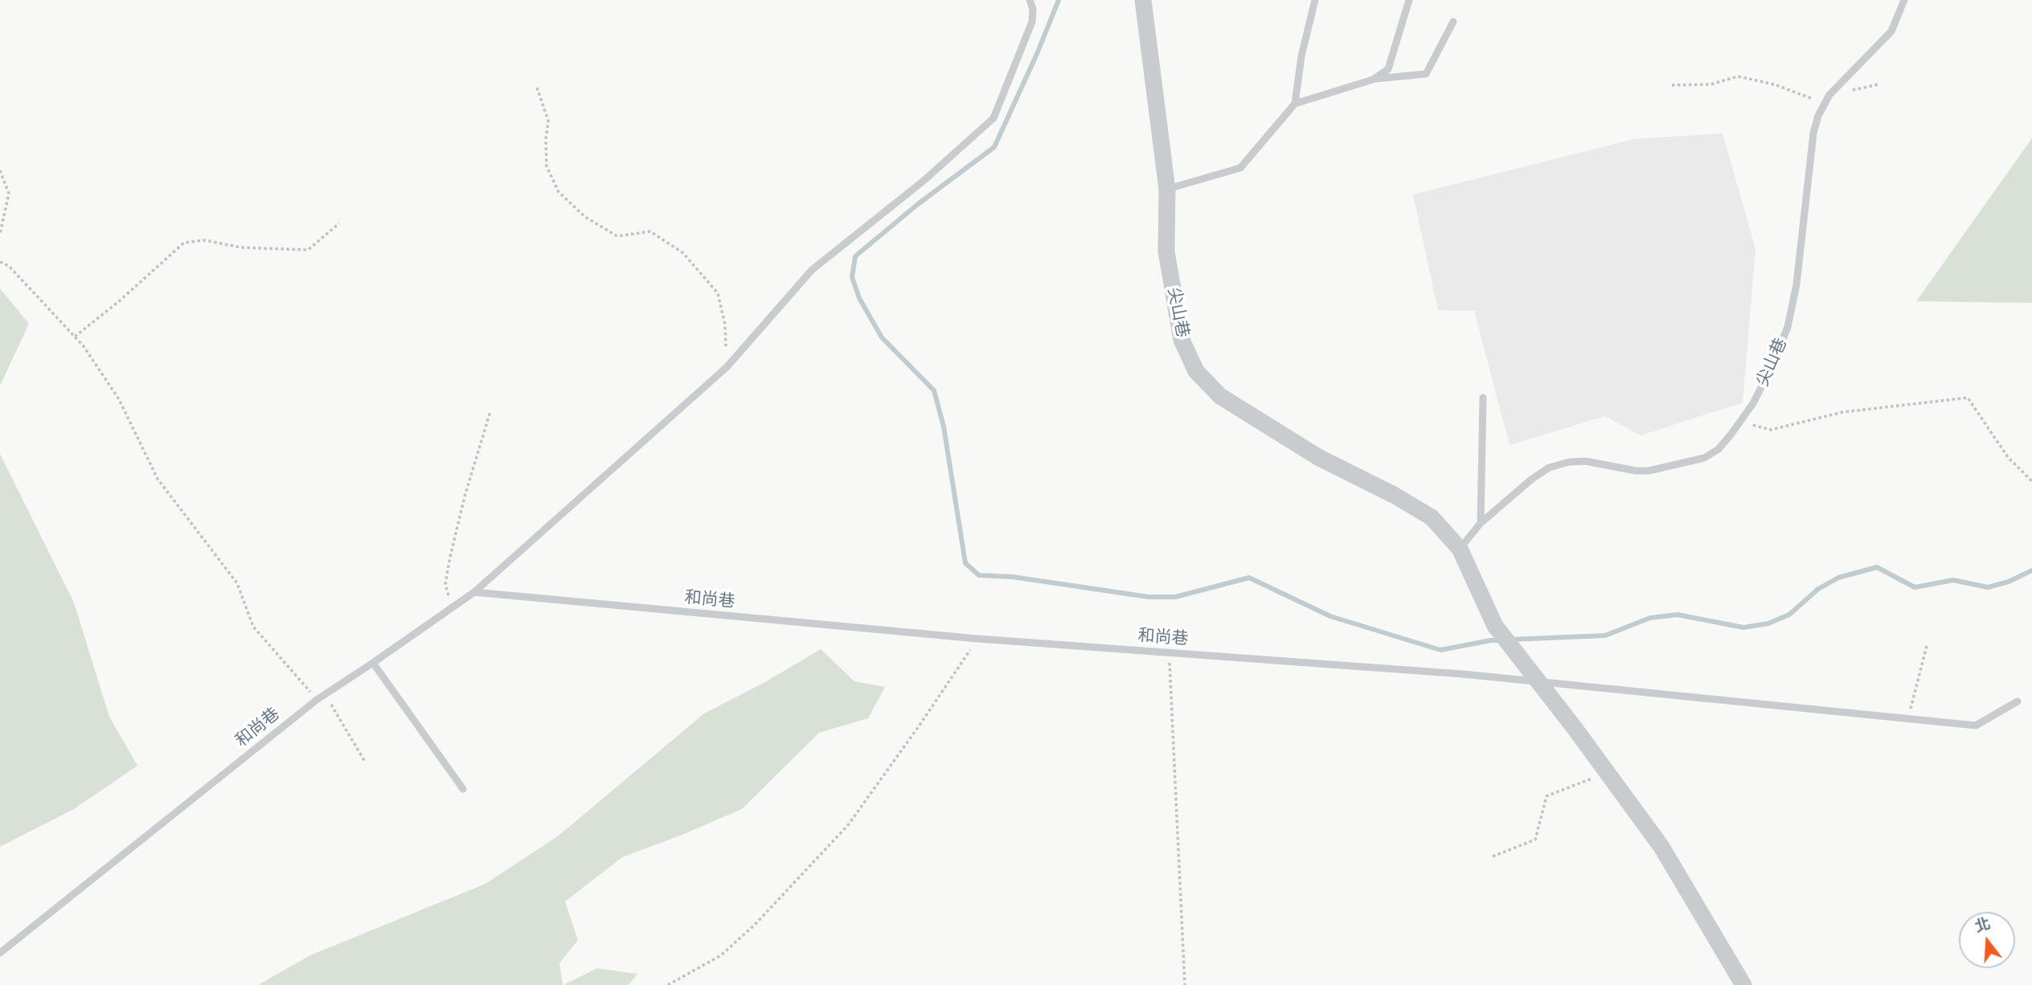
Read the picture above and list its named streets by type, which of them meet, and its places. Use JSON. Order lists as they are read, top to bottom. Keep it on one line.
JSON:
{"streets":{"street":["尖山巷"],"lane":["和尚巷"]},"crossings":[["尖山巷","和尚巷"]],"north":"top"}
